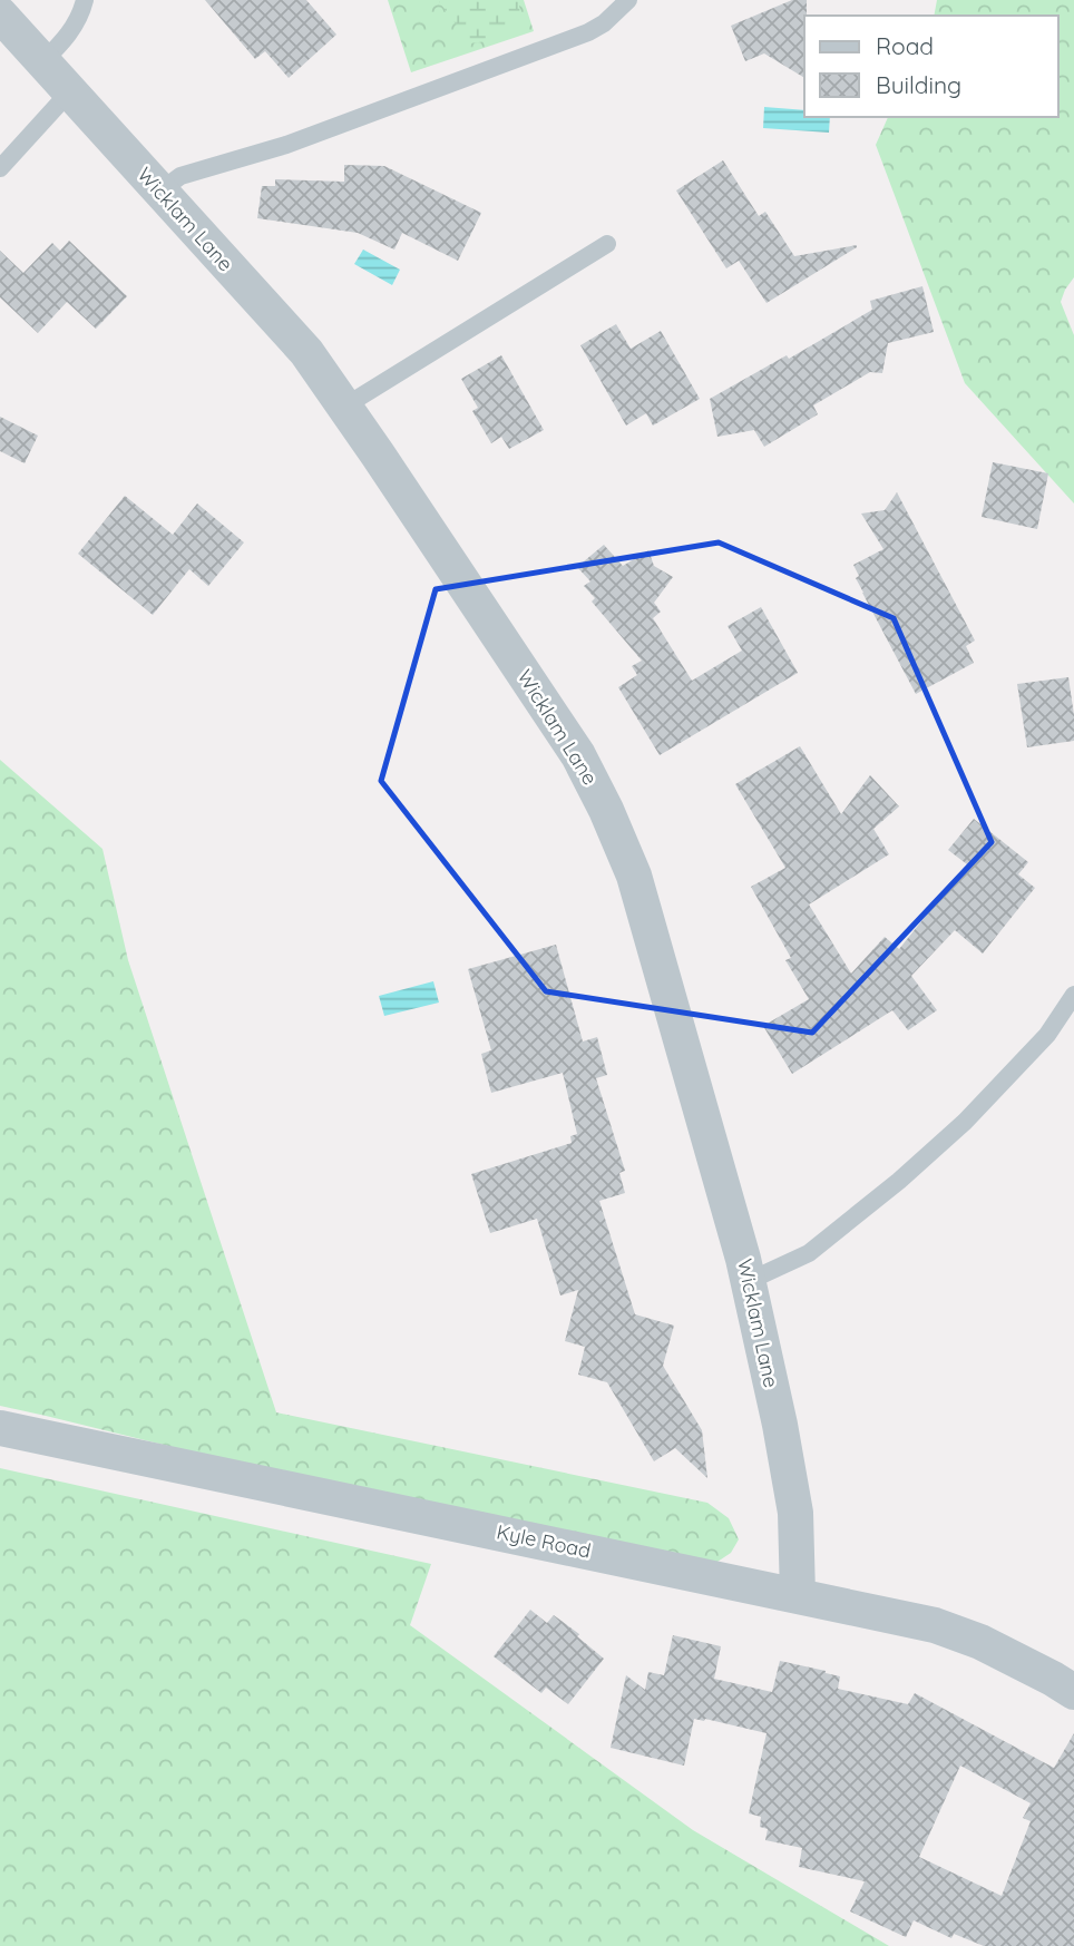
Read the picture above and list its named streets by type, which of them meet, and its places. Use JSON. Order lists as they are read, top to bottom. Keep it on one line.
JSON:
{"streets":{"street":["Wicklam Lane","Kyle Road"]},"crossings":[["Wicklam Lane","Kyle Road"]],"legend":["Road","Building"]}
